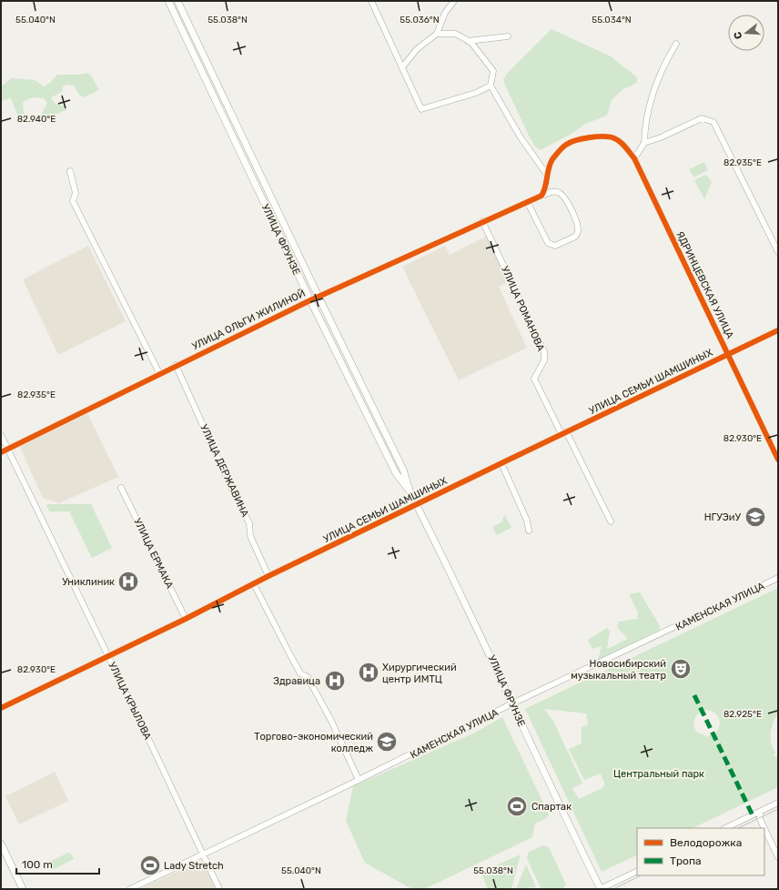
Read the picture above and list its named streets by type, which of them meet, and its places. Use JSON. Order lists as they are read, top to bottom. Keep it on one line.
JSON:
{"streets":{"main road":["УЛИЦА ФРУНЗЕ"],"street":["ЯДРИНЦЕВСКАЯ УЛИЦА","УЛИЦА РОМАНОВА","УЛИЦА ОЛЬГИ ЖИЛИНОЙ","УЛИЦА СЕМЬИ ШАМШИНЫХ","УЛИЦА ДЕРЖАВИНА","УЛИЦА ЕРМАКА","КАМЕНСКАЯ УЛИЦА","УЛИЦА КРЫЛОВА"]},"crossings":[["УЛИЦА ФРУНЗЕ","УЛИЦА ОЛЬГИ ЖИЛИНОЙ"],["УЛИЦА ФРУНЗЕ","УЛИЦА СЕМЬИ ШАМШИНЫХ"],["УЛИЦА ФРУНЗЕ","КАМЕНСКАЯ УЛИЦА"],["ЯДРИНЦЕВСКАЯ УЛИЦА","УЛИЦА ОЛЬГИ ЖИЛИНОЙ"],["ЯДРИНЦЕВСКАЯ УЛИЦА","УЛИЦА СЕМЬИ ШАМШИНЫХ"],["УЛИЦА РОМАНОВА","УЛИЦА ОЛЬГИ ЖИЛИНОЙ"],["УЛИЦА РОМАНОВА","УЛИЦА СЕМЬИ ШАМШИНЫХ"],["УЛИЦА ОЛЬГИ ЖИЛИНОЙ","УЛИЦА ДЕРЖАВИНА"],["УЛИЦА ОЛЬГИ ЖИЛИНОЙ","УЛИЦА КРЫЛОВА"],["УЛИЦА СЕМЬИ ШАМШИНЫХ","УЛИЦА ДЕРЖАВИНА"],["УЛИЦА СЕМЬИ ШАМШИНЫХ","УЛИЦА ЕРМАКА"],["УЛИЦА СЕМЬИ ШАМШИНЫХ","УЛИЦА КРЫЛОВА"],["КАМЕНСКАЯ УЛИЦА","УЛИЦА КРЫЛОВА"]],"parks":["Центральный парк"],"places":{"school or university":["НГУЭиУ","Торгово-экономический колледж"],"hospital":["Униклиник","Хирургический центр ИМТЦ","Здравица"],"theatre":["Новосибирский музыкальный театр"],"sports":["Спартак","Lady Stretch"]},"legend":["Велодорожка","Тропа"],"scale_bar":"100 m","north":"left","coordinates":["55.040°N","55.038°N","55.036°N","55.034°N","82.940°E","82.935°E","82.930°E","82.925°E"]}
